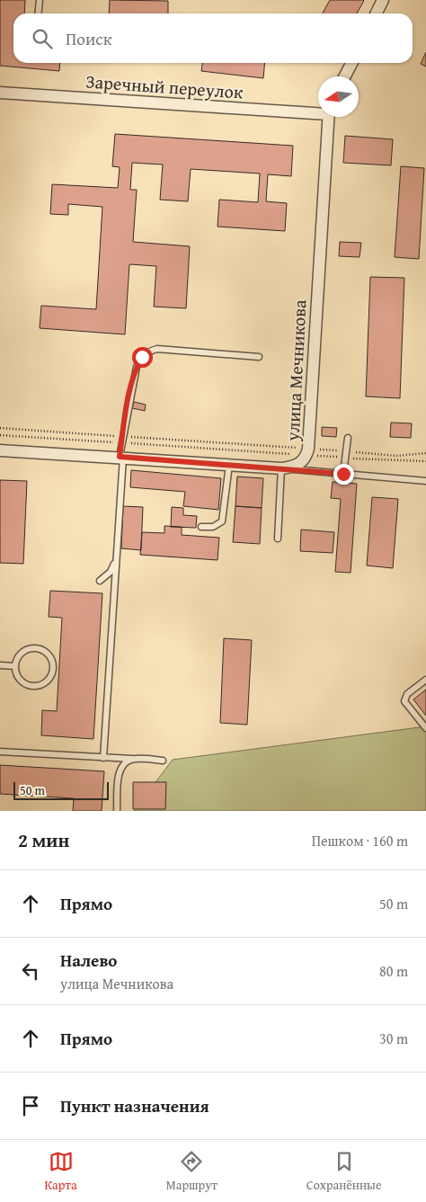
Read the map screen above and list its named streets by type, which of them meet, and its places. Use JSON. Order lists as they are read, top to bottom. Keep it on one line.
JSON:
{"streets":{"street":["Заречный переулок","улица Мечникова"]},"scale_bar":"50 m","north":"left","page":{"search":"Поиск","scale":"50 m","heading":["2 мин","Пешком · 160 m"],"list":[["Прямо","50 m"],["Налево","улица Мечникова","80 m"],["Прямо","30 m"],"Пункт назначения"],"nav":["Карта","Маршрут","Сохранённые"]}}
